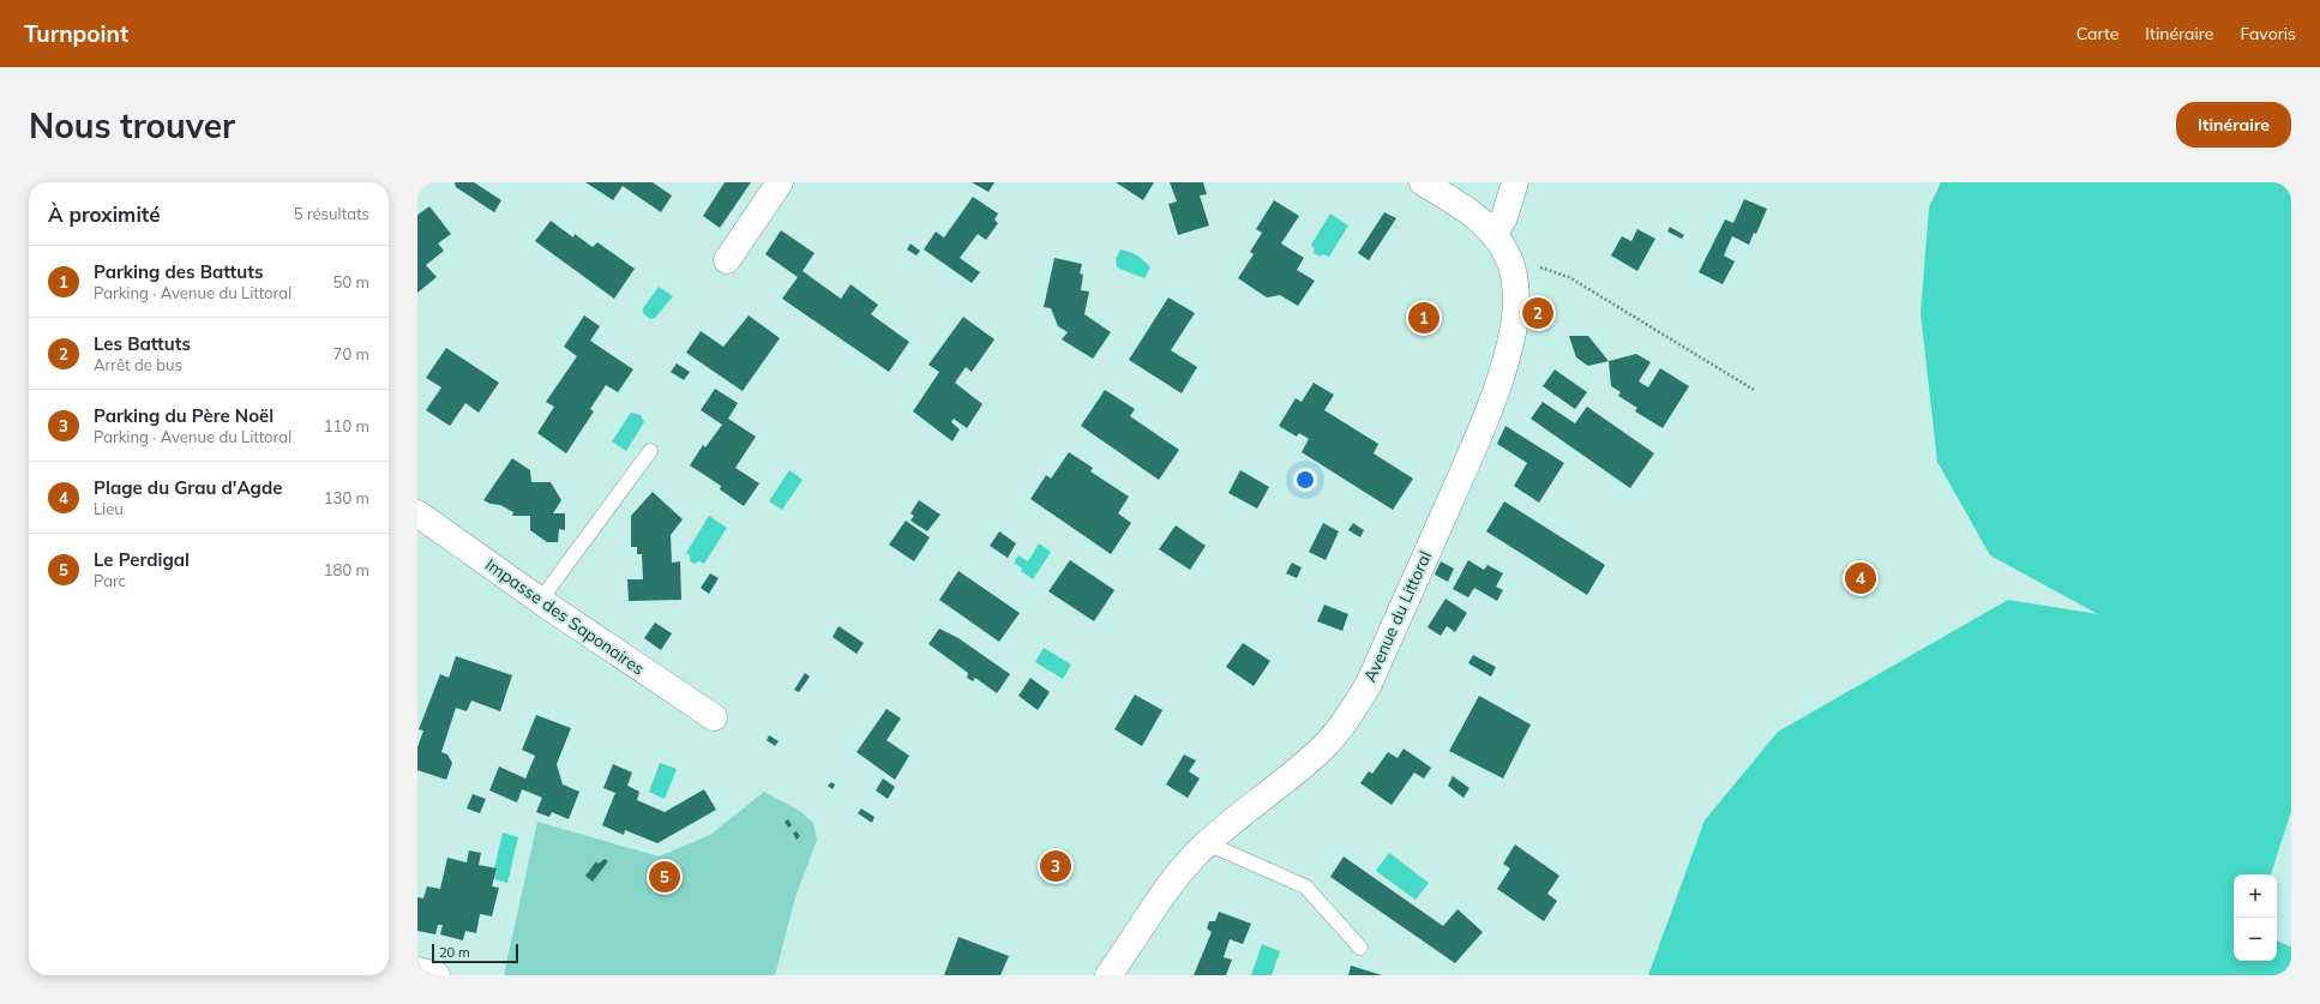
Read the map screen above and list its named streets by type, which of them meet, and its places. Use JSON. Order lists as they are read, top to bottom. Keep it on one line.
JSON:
{"streets":{"street":["Impasse des Saponaires","Avenue du Littoral"]},"scale_bar":"20 m","page":{"header":"Turnpoint","nav":["Carte","Itinéraire","Favoris"],"buttons":"Itinéraire","title":"Nous trouver","heading":["À proximité","5 résultats"],"list":[{"mark":"1","name":"Parking des Battuts","note":"Parking · Avenue du Littoral","value":"50 m"},{"mark":"2","name":"Les Battuts","note":"Arrêt de bus","value":"70 m"},{"mark":"3","name":"Parking du Père Noël","note":"Parking · Avenue du Littoral","value":"110 m"},{"mark":"4","name":"Plage du Grau d'Agde","note":"Lieu","value":"130 m"},{"mark":"5","name":"Le Perdigal","note":"Parc","value":"180 m"}],"pins":["2","1","4","3","5"],"map_buttons":["+","−"],"scale":"20 m"}}
